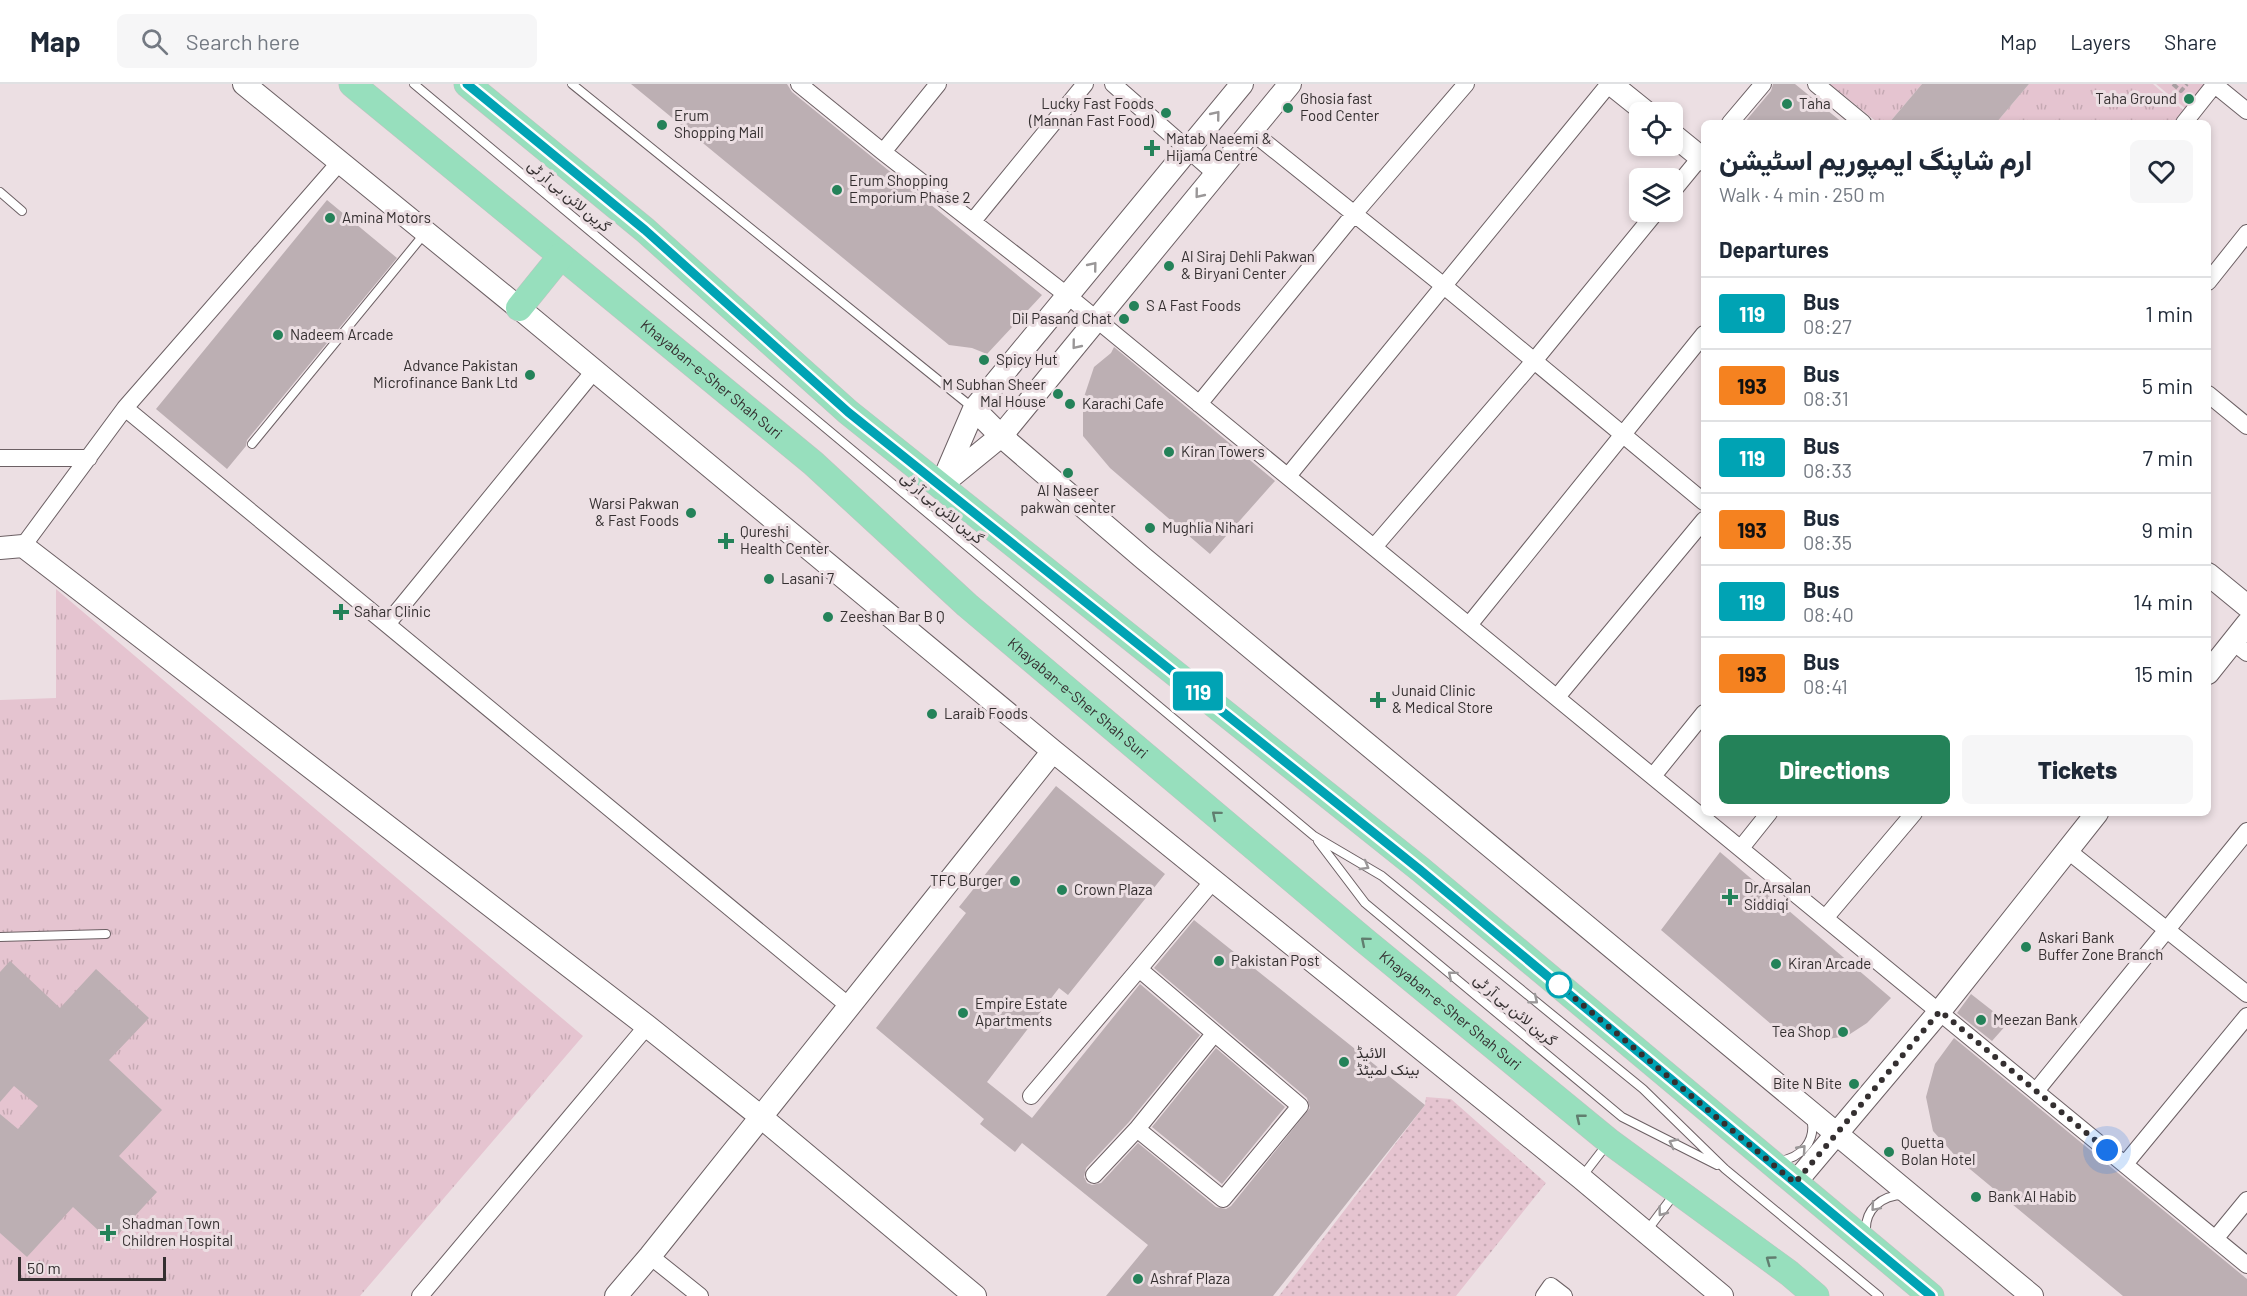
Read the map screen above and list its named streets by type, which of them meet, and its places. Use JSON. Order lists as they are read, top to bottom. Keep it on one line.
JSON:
{"streets":{"main road":["Khayaban-e-Sher Shah Suri"],"lane":["گرین لائن بی آر ٹی"]},"places":{"other":["Taha Ground","Taha","Ghosia fast Food Center","Lucky Fast Foods (Mannan Fast Food)","Erum Shopping Mall","Erum Shopping Emporium Phase 2","Amina Motors","Al Siraj Dehli Pakwan & Biryani Center","S A Fast Foods","Dil Pasand Chat","Nadeem Arcade","Spicy Hut","Advance Pakistan Microfinance Bank Ltd","M Subhan Sheer Mal House","Karachi Cafe","Kiran Towers","Al Naseer pakwan center","Warsi Pakwan & Fast Foods","Mughlia Nihari","Lasani 7","Zeeshan Bar B Q","Laraib Foods","TFC Burger","Crown Plaza","Askari Bank Buffer Zone Branch","Pakistan Post","Kiran Arcade","Empire Estate Apartments","Meezan Bank","Tea Shop","الائیڈ بینک لمیٹڈ","Bite N Bite","Quetta Bolan Hotel","Bank Al Habib","Ashraf Plaza"],"health":["Matab Naeemi & Hijama Centre","Qureshi Health Center","Sahar Clinic","Junaid Clinic & Medical Store","Dr.Arsalan Siddiqi","Shadman Town Children Hospital"]},"lines":["bus line 119"],"scale_bar":"50 m","page":{"header":"Map","search":"Search here","nav":["Map","Layers","Share"],"on_map":"119","heading":[["ارم شاپنگ ایمپوریم اسٹیشن","Walk · 4 min · 250 m"],"Departures"],"list":[{"mark":"119","name":"Bus","note":"08:27","value":"1 min"},{"mark":"193","name":"Bus","note":"08:31","value":"5 min"},{"mark":"119","name":"Bus","note":"08:33","value":"7 min"},{"mark":"193","name":"Bus","note":"08:35","value":"9 min"},{"mark":"119","name":"Bus","note":"08:40","value":"14 min"},{"mark":"193","name":"Bus","note":"08:41","value":"15 min"}],"buttons":["Directions","Tickets"],"scale":"50 m"}}
